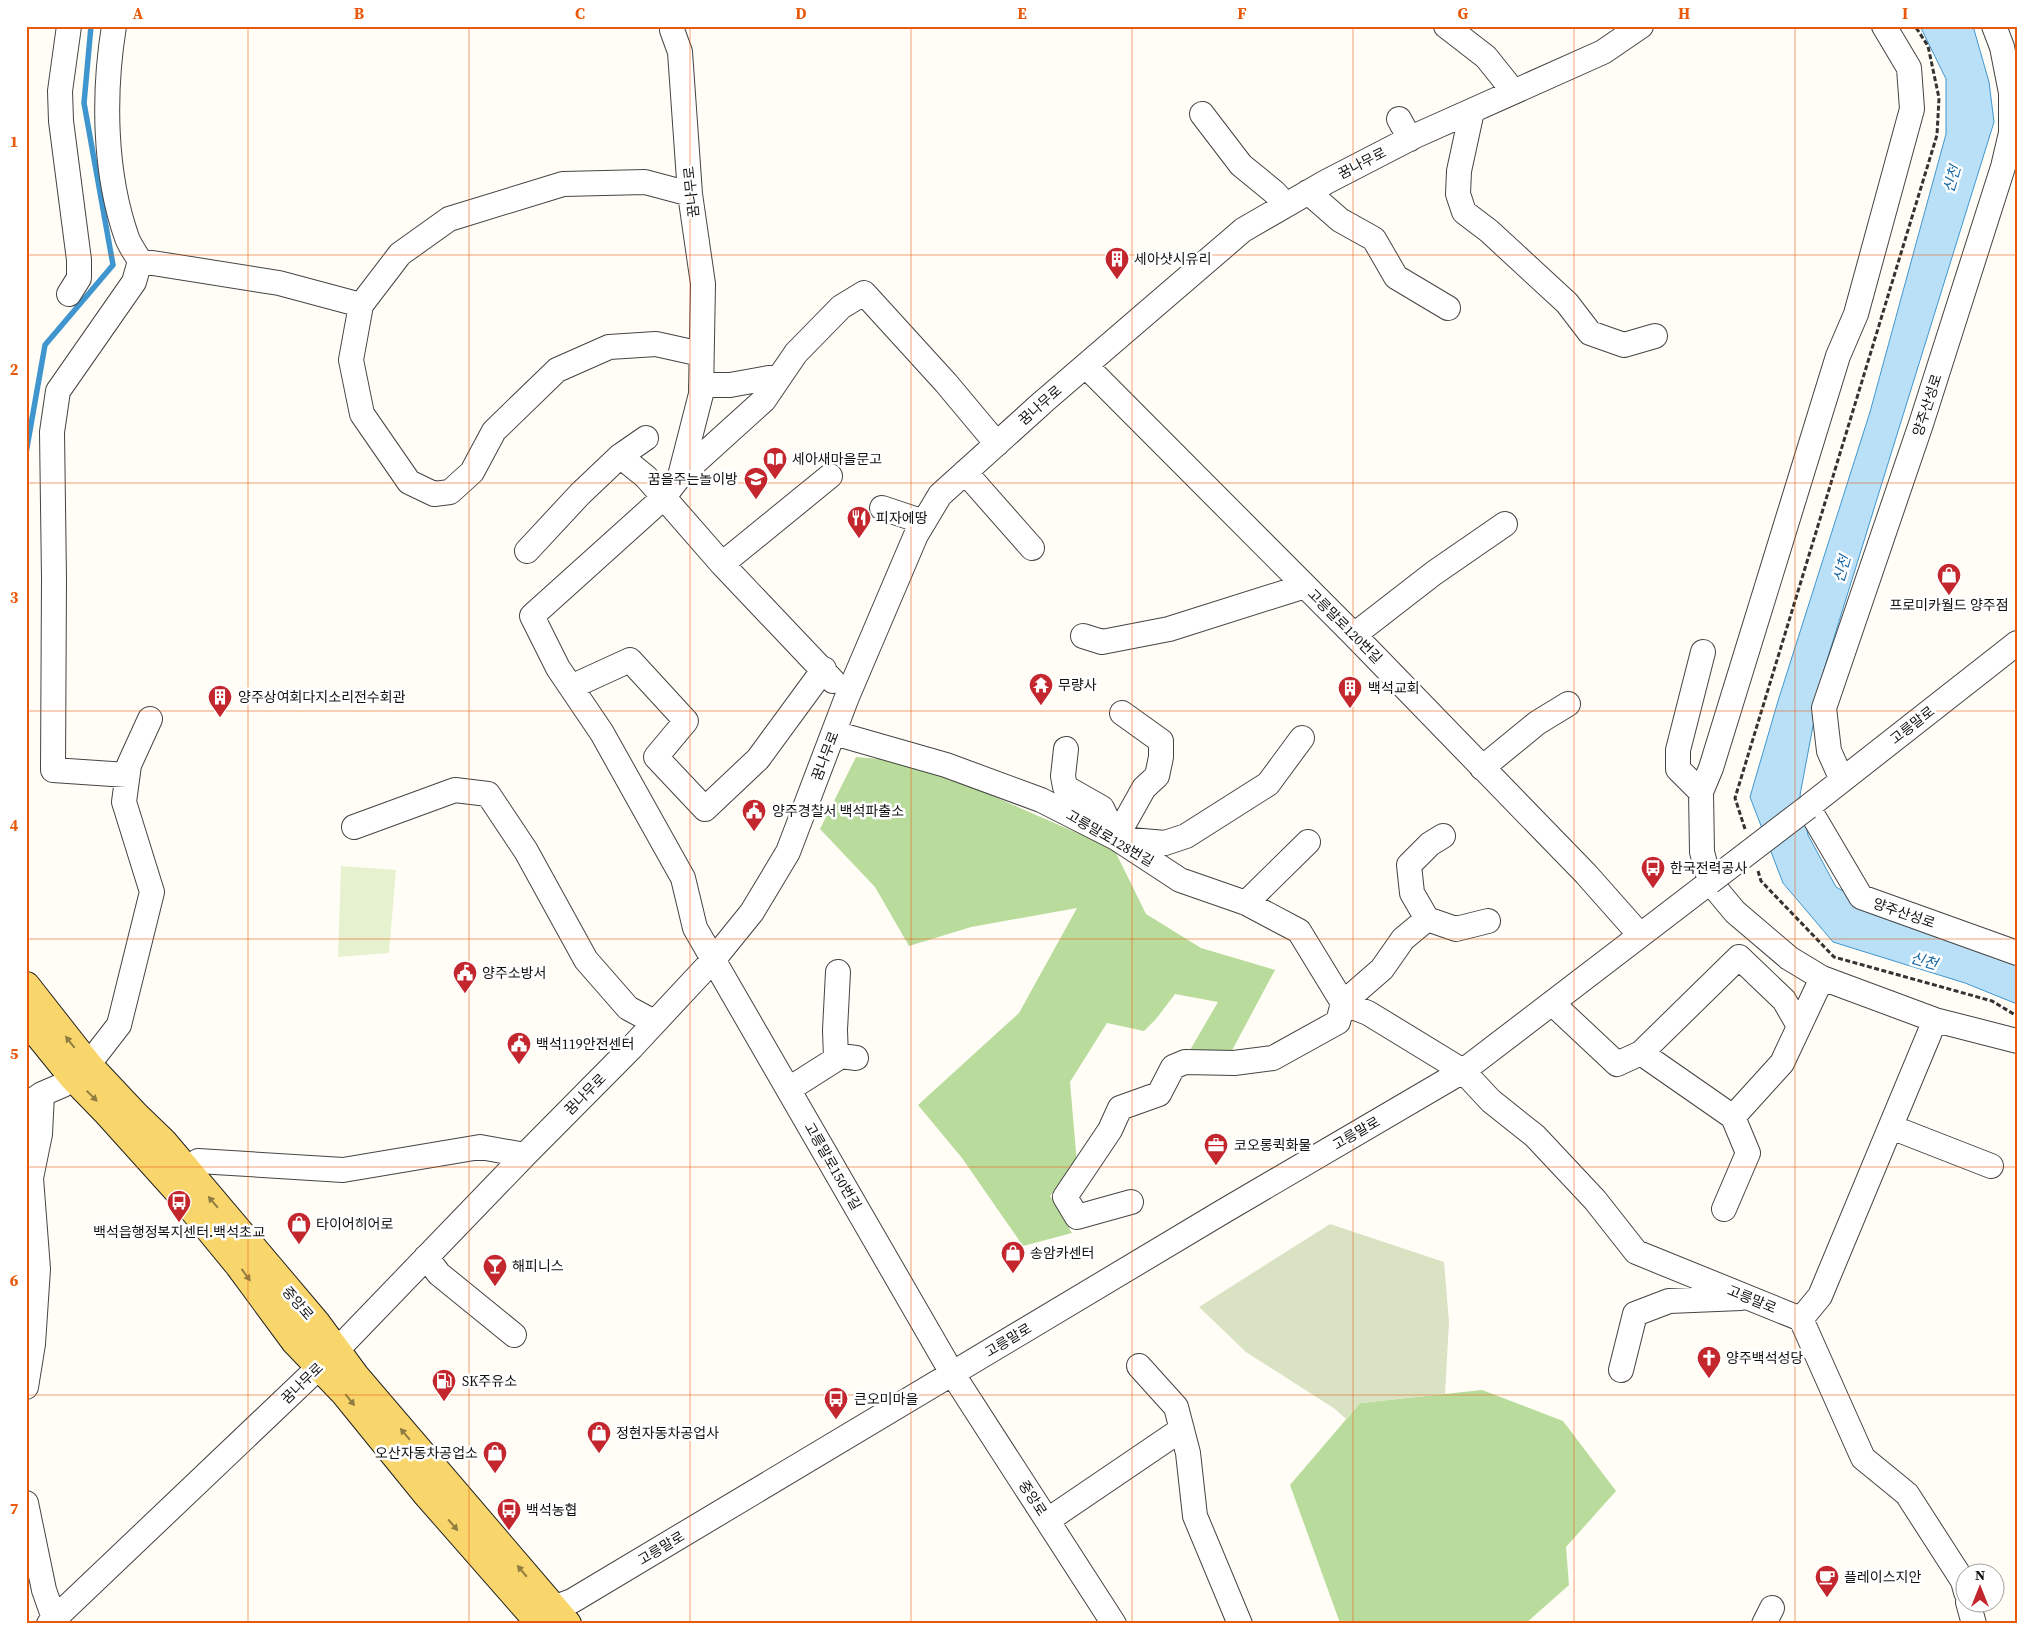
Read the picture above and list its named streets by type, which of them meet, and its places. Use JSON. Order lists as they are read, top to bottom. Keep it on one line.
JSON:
{"streets":{"main road":["중앙로"],"street":["꿈나무로","양주산성로","고릉말로120번길","고릉말로","고릉말로128번길","고릉말로150번길"]},"crossings":[["꿈나무로","고릉말로120번길"],["꿈나무로","고릉말로128번길"],["꿈나무로","고릉말로150번길"],["꿈나무로","중앙로"],["양주산성로","고릉말로"],["고릉말로120번길","고릉말로"],["고릉말로","고릉말로150번길"],["고릉말로","중앙로"],["고릉말로150번길","중앙로"]],"water":["신천"],"places":{"building":["세아샷시유리","백석교회","양주상여회다지소리전수회관"],"library":["세아새마을문고"],"school or university":["꿈을주는놀이방"],"restaurant":["피자에땅"],"shop":["프로미카월드 양주점","타이어히어로","송암카센터","정현자동차공업사","오산자동차공업소"],"temple":["무량사"],"public building":["양주경찰서 백석파출소","양주소방서","백석119안전센터"],"bus stop":["한국전력공사","백석읍행정복지센터.백석초교","큰오미마을","백석농협"],"office":["코오롱퀵화물"],"bar":["해피니스"],"church":["양주백석성당"],"fuel station":["SK주유소"],"cafe":["플레이스지안"]},"north":"top","grid":{"columns":["A","B","C","D","E","F","G","H","I"],"rows":["1","2","3","4","5","6","7"]}}
